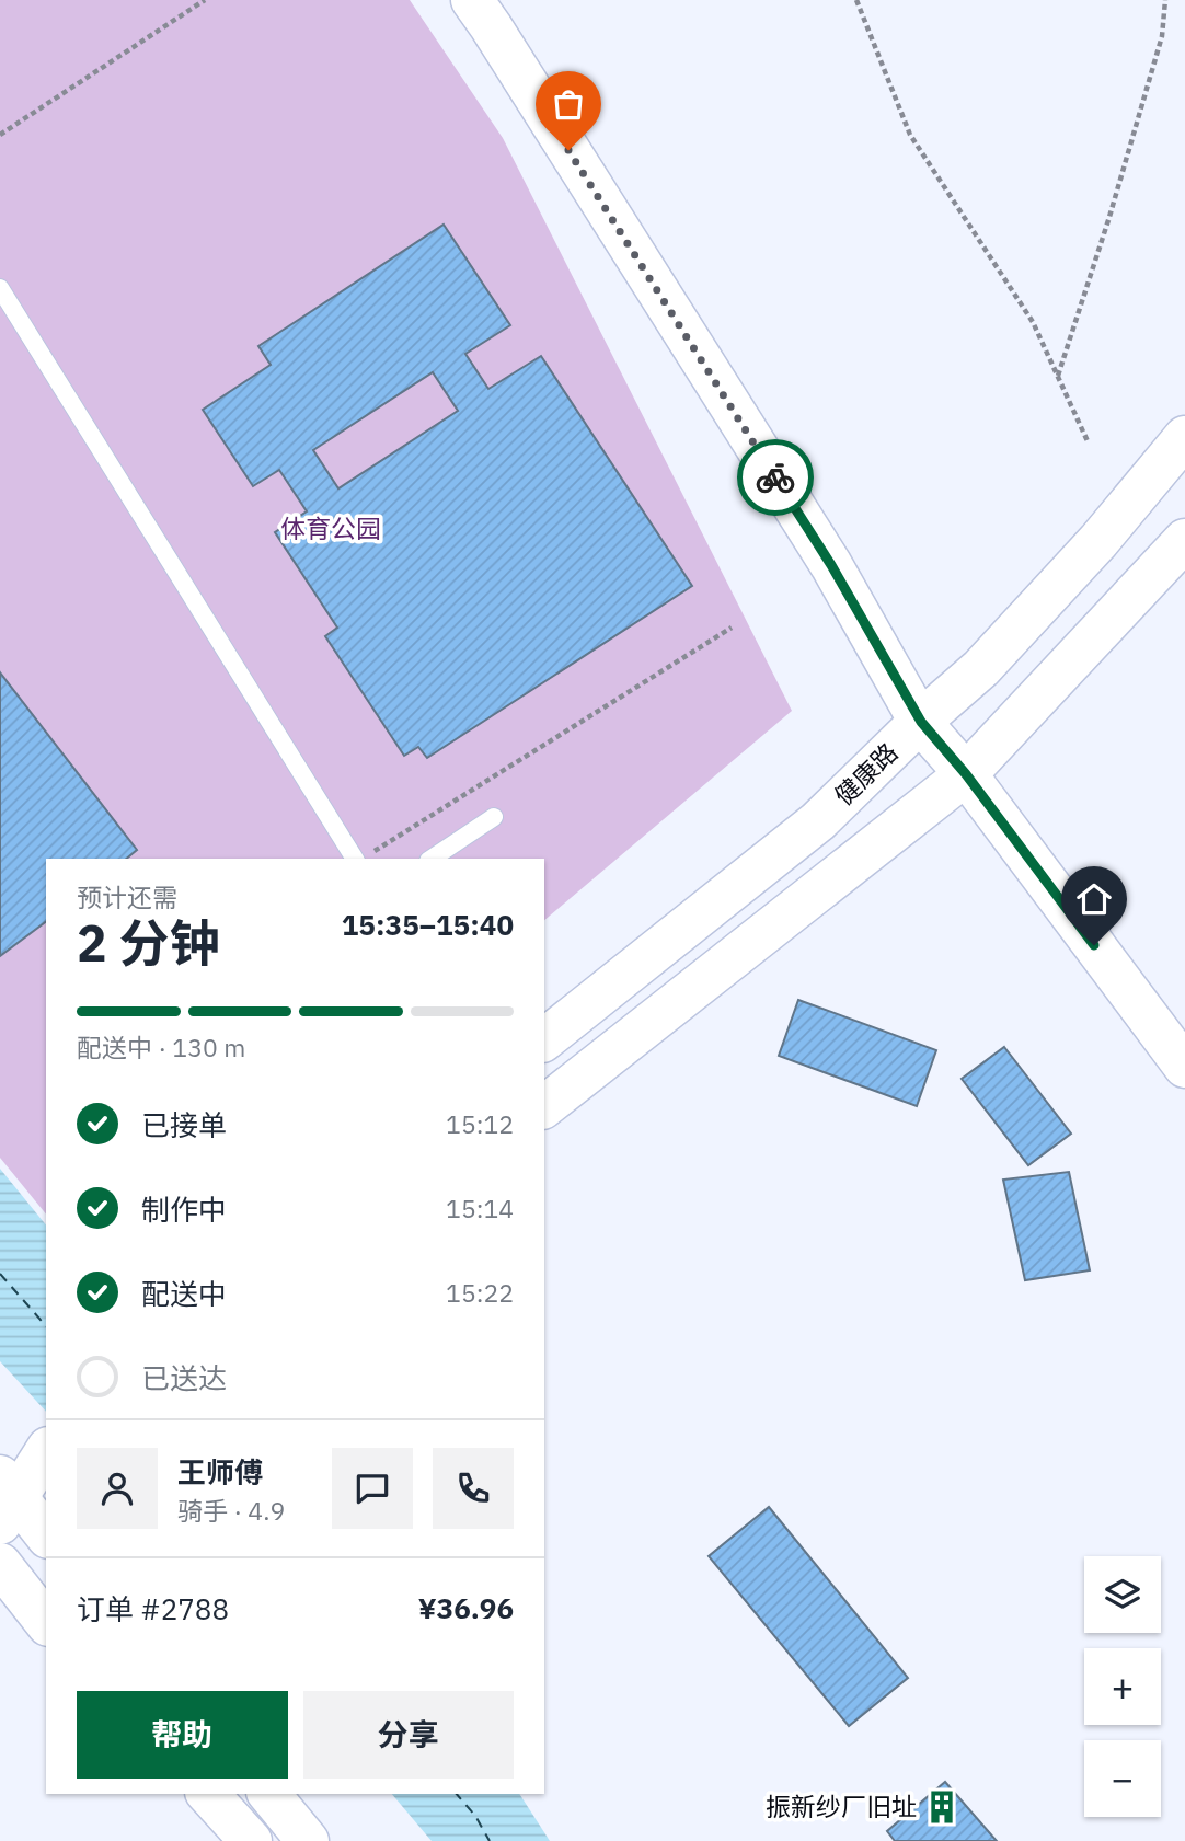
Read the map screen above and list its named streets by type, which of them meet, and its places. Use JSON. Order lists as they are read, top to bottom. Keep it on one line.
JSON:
{"streets":{"main road":["健康路"]},"parks":["体育公园"],"places":{"building":["振新纱厂旧址"]},"page":{"heading":["2 分钟","预计还需","15:35–15:40"],"panel":["王师傅","骑手 · 4.9","订单 #2788","¥36.96"],"bar":"配送中 · 130 m","list":[["已接单","15:12"],["制作中","15:14"],["配送中","15:22"],"已送达"],"map_buttons":["+","−"],"buttons":["帮助","分享"]}}
